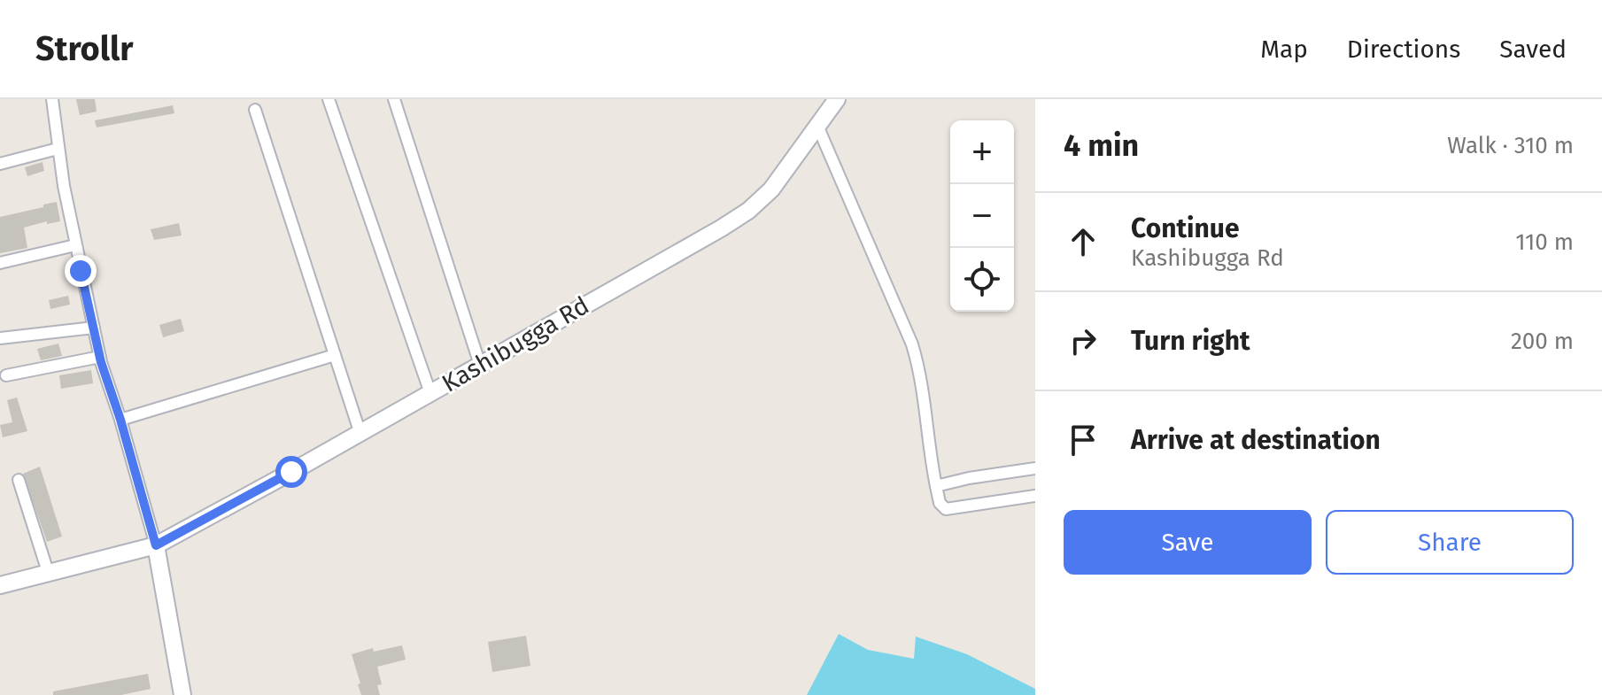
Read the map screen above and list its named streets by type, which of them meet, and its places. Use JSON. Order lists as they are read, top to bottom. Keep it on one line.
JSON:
{"streets":{"main road":["Kashibugga Rd"]},"page":{"header":"Strollr","nav":["Map","Directions","Saved"],"heading":["4 min","Walk · 310 m"],"map_buttons":["+","−"],"list":[["Continue","Kashibugga Rd","110 m"],["Turn right","200 m"],"Arrive at destination"],"buttons":["Save","Share"]}}
